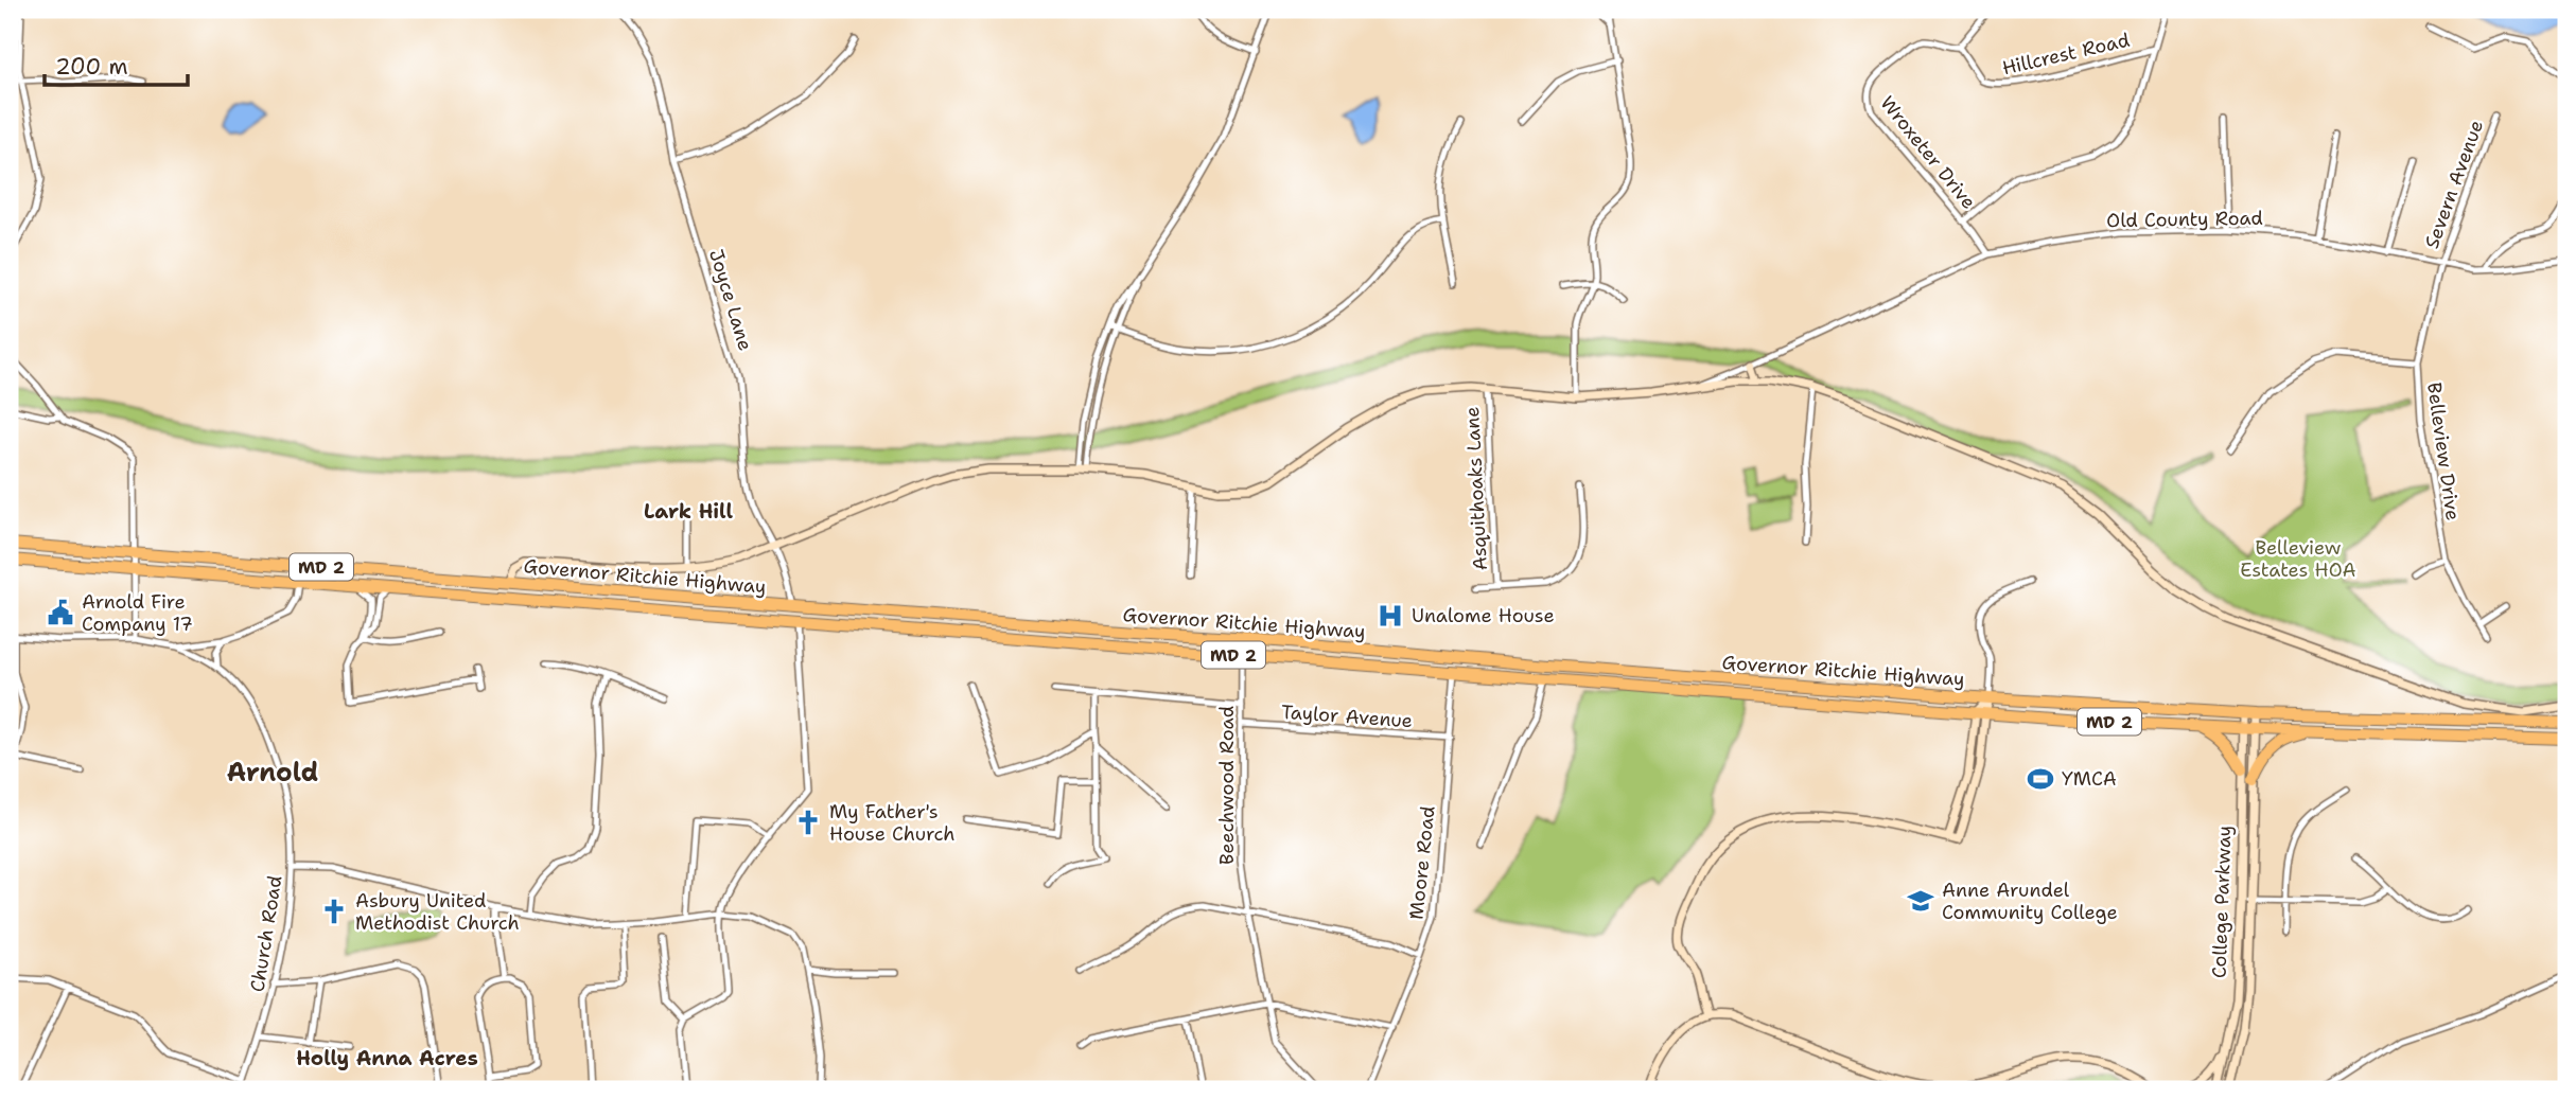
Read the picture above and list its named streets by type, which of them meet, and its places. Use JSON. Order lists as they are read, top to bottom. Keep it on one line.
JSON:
{"streets":{"highway":["MD 2","Governor Ritchie Highway"],"street":["Hillcrest Road","Wroxeter Drive","Severn Avenue","Old County Road","Joyce Lane","Belleview Drive","Asquithoaks Lane","Taylor Avenue","Beechwood Road","Moore Road","College Parkway","Church Road"]},"crossings":[["Hillcrest Road","Wroxeter Drive"],["Wroxeter Drive","Old County Road"],["Severn Avenue","Old County Road"],["Severn Avenue","Belleview Drive"],["Old County Road","Belleview Drive"],["Joyce Lane","Governor Ritchie Highway"],["Governor Ritchie Highway","Beechwood Road"],["Governor Ritchie Highway","Moore Road"],["Governor Ritchie Highway","College Parkway"],["Taylor Avenue","Beechwood Road"],["Taylor Avenue","Moore Road"]],"districts":["Lark Hill","Arnold","Holly Anna Acres"],"parks":["Belleview Estates HOA"],"places":{"public building":["Arnold Fire Company 17"],"hospital":["Unalome House"],"sports":["YMCA"],"church":["My Father's House Church","Asbury United Methodist Church"],"school or university":["Anne Arundel Community College"]},"scale_bar":"200 m"}
